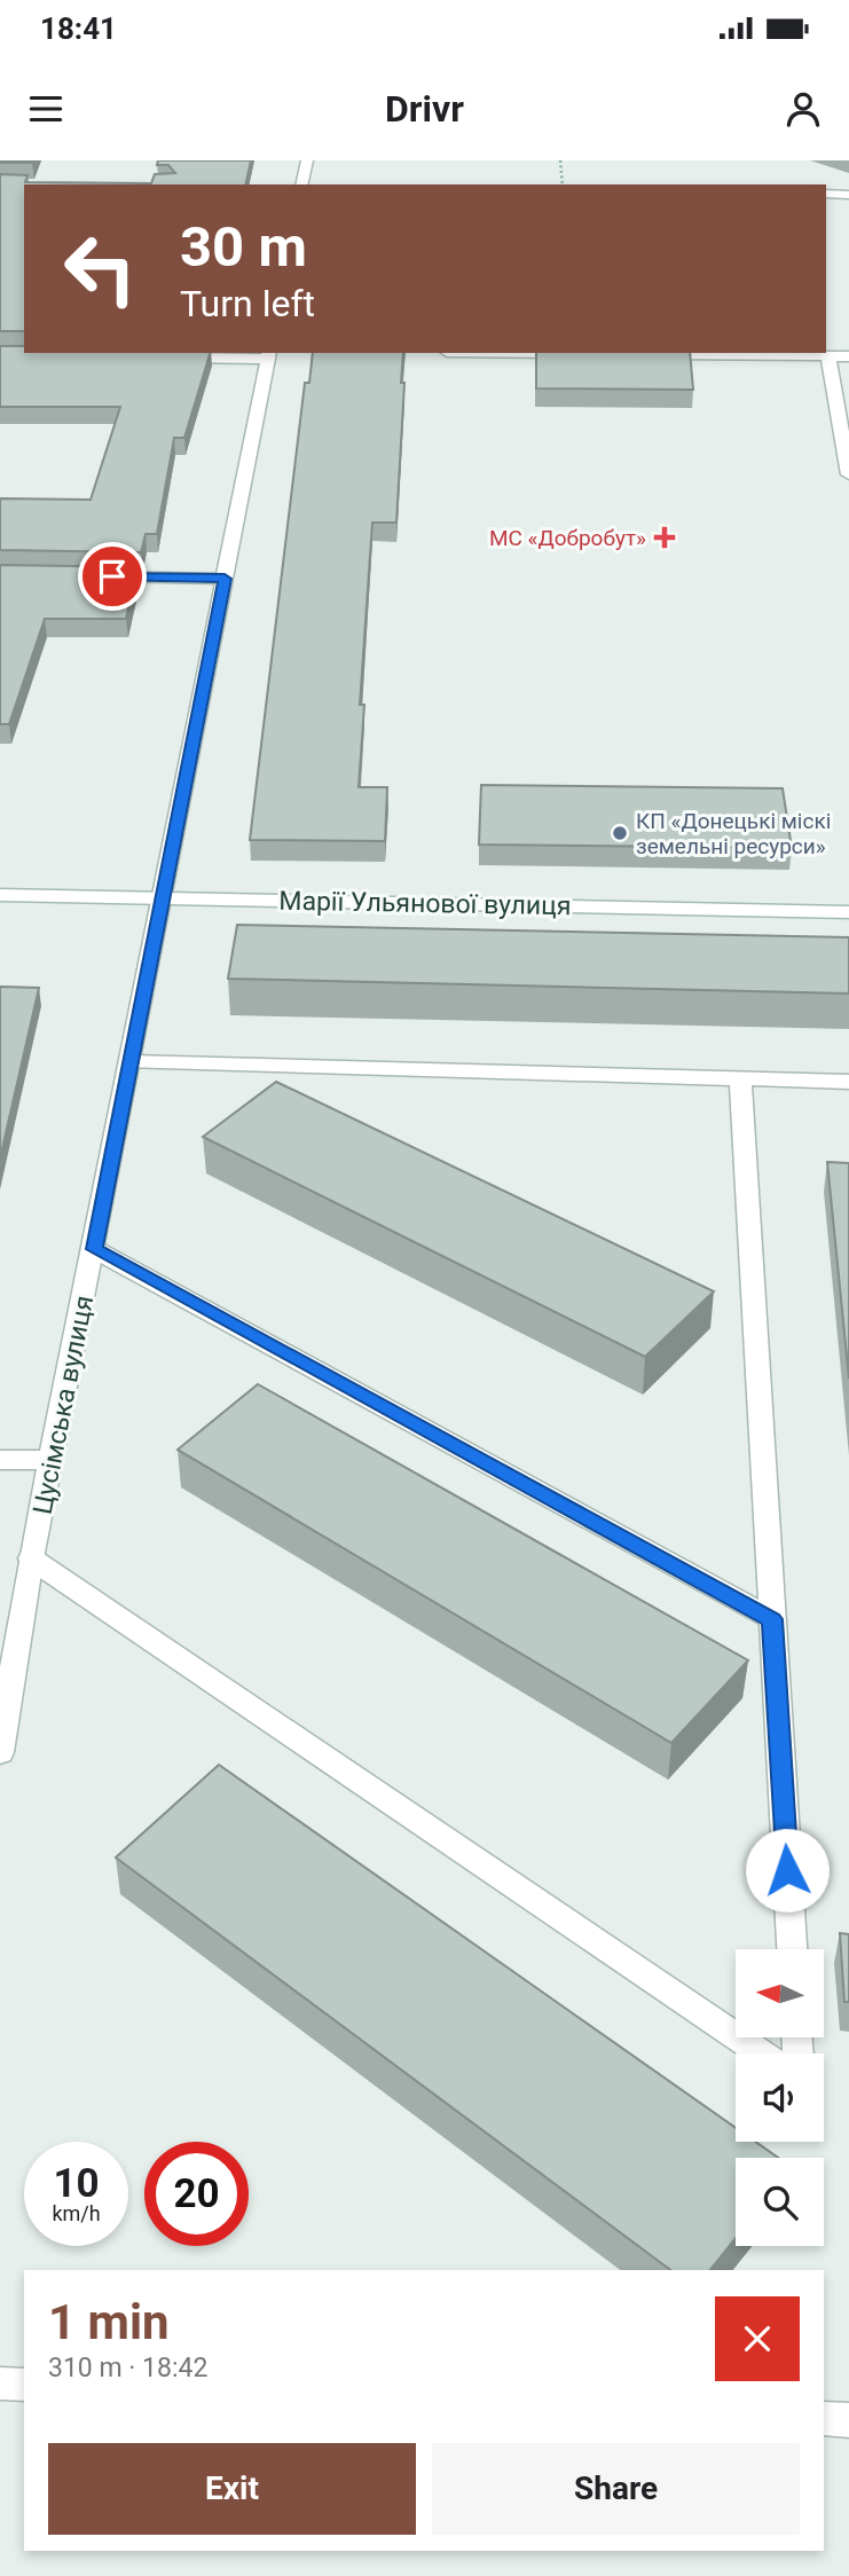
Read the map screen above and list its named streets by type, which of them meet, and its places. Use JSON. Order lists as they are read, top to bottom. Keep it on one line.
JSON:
{"streets":{"street":["Марії Ульянової вулиця","Цусімська вулиця"]},"crossings":[["Марії Ульянової вулиця","Цусімська вулиця"]],"places":{"health":["МС «Добробут»"],"other":["КП «Донецькі міскі земельні ресурси»"]},"north":"left","page":{"status":"18:41","header":"Drivr","turn":["30 m","Turn left"],"speed":"10 km/h","limit":"20","heading":["1 min","310 m · 18:42"],"buttons":["Exit","Share"]}}
